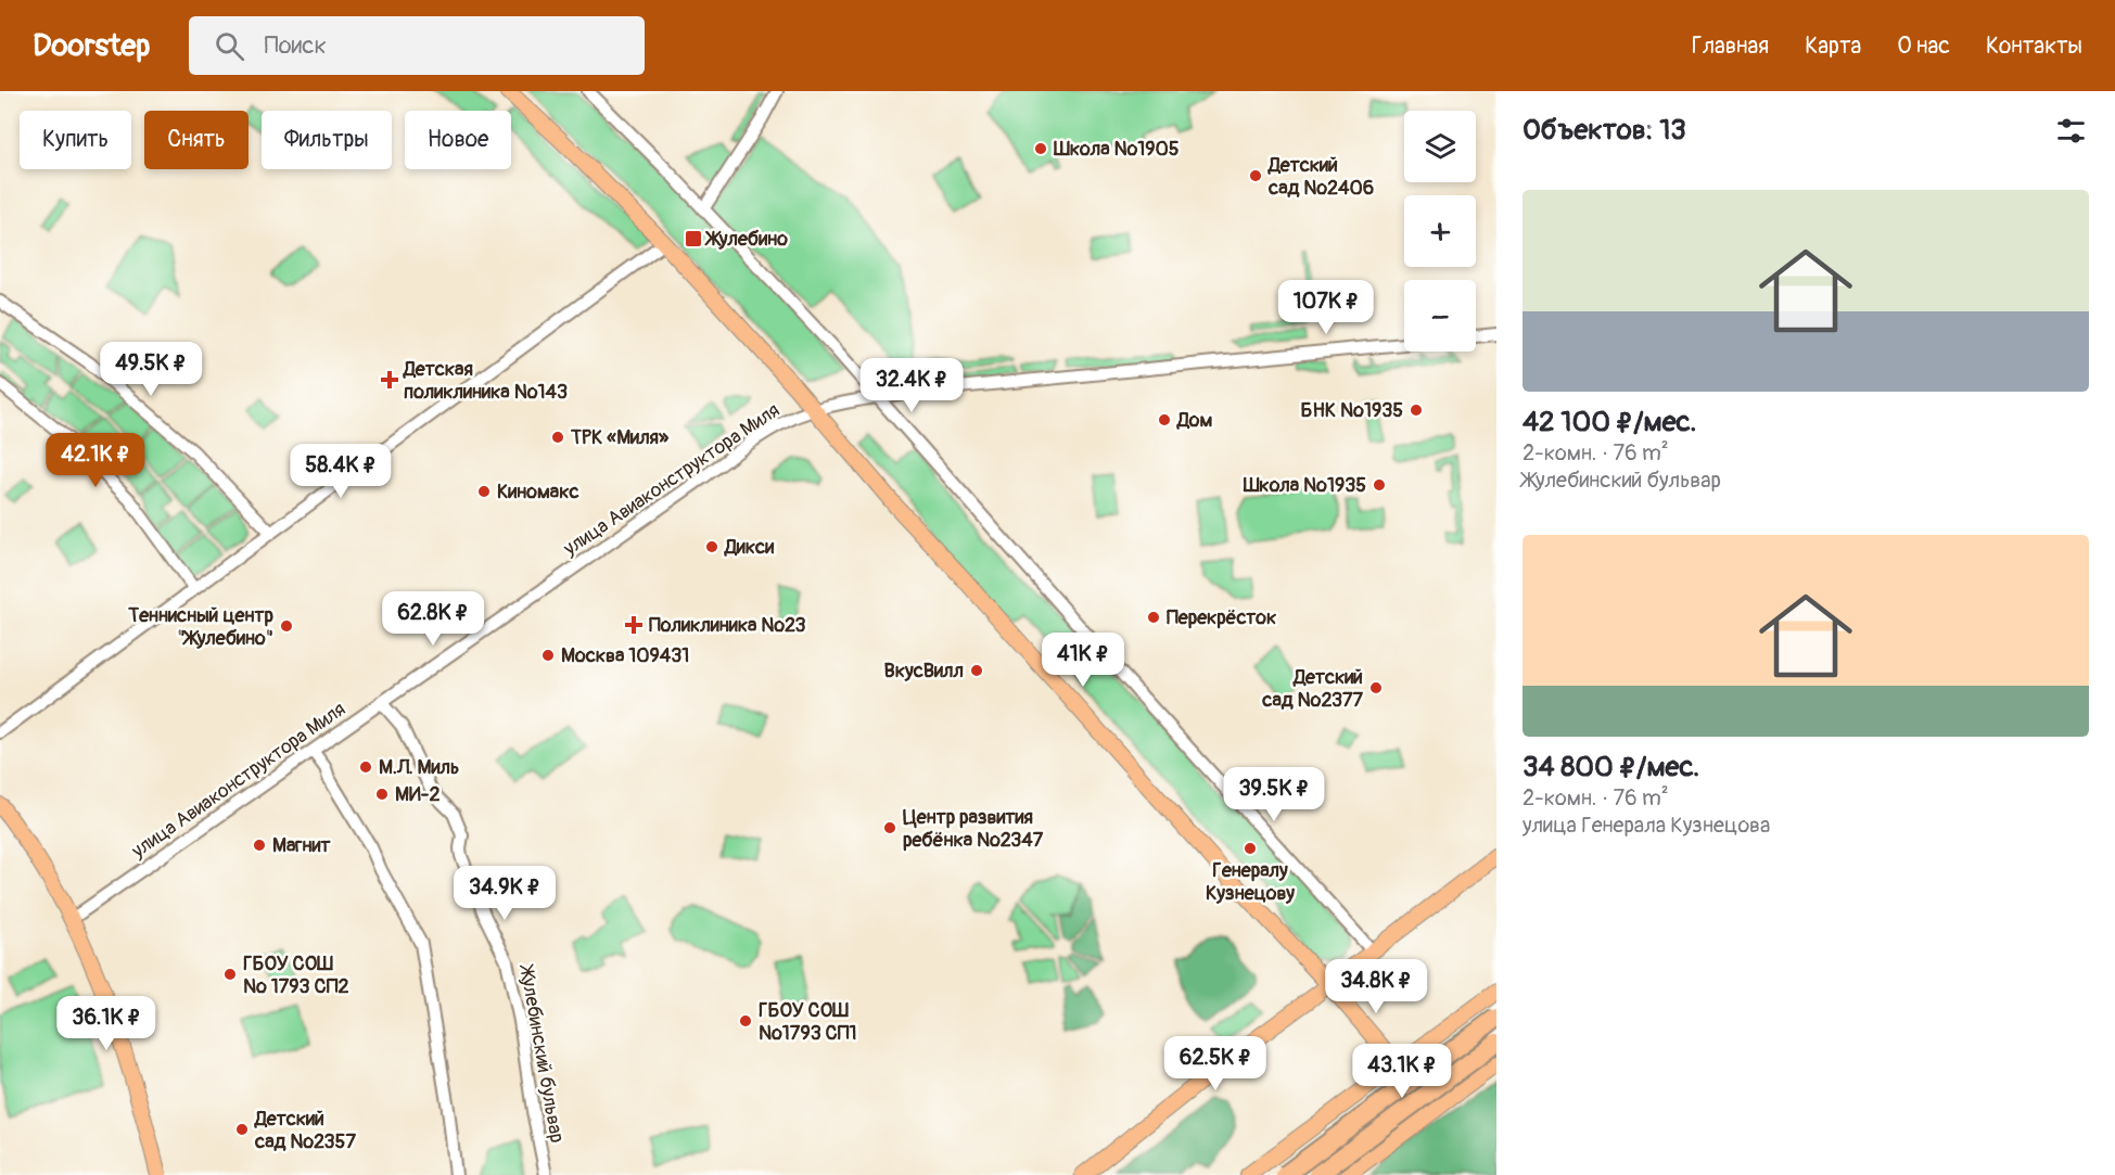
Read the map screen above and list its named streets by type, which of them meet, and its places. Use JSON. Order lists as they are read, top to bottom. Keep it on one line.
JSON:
{"streets":{"street":["улица Авиаконструктора Миля","Жулебинский бульвар"]},"crossings":[["улица Авиаконструктора Миля","Жулебинский бульвар"]],"places":{"other":["Школа №1905","Детский сад №2406","БНК №1935","Дом","ТРК «Миля»","Школа №1935","Киномакс","Дикси","Перекрёсток","Теннисный центр \"Жулебино\"","Москва 109431","ВкусВилл","Детский сад №2377","М.Л. Миль","МИ-2","Центр развития ребёнка №2347","Магнит","Генералу Кузнецову","ГБОУ СОШ № 1793 СП2","ГБОУ СОШ №1793 СП1","Детский сад №2357"],"transit":["Жулебино"],"health":["Детская поликлиника №143","Поликлиника №23"]},"page":{"header":"Doorstep","search":"Поиск","nav":["Главная","Карта","О нас","Контакты"],"heading":"Объектов: 13","map_buttons":["+","−"],"chip":["Купить","Снять","Фильтры","Новое"],"list":[{"name":"42 100 ₽/мес.","note":"2-комн. · 76 m² · Жулебинский бульвар"},{"name":"34 800 ₽/мес.","note":"2-комн. · 76 m² · улица Генерала Кузнецова"}],"price":["107K ₽","49.5K ₽","32.4K ₽","42.1K ₽","58.4K ₽","62.8K ₽","41K ₽","39.5K ₽","34.9K ₽","34.8K ₽","36.1K ₽","62.5K ₽","43.1K ₽"]}}
